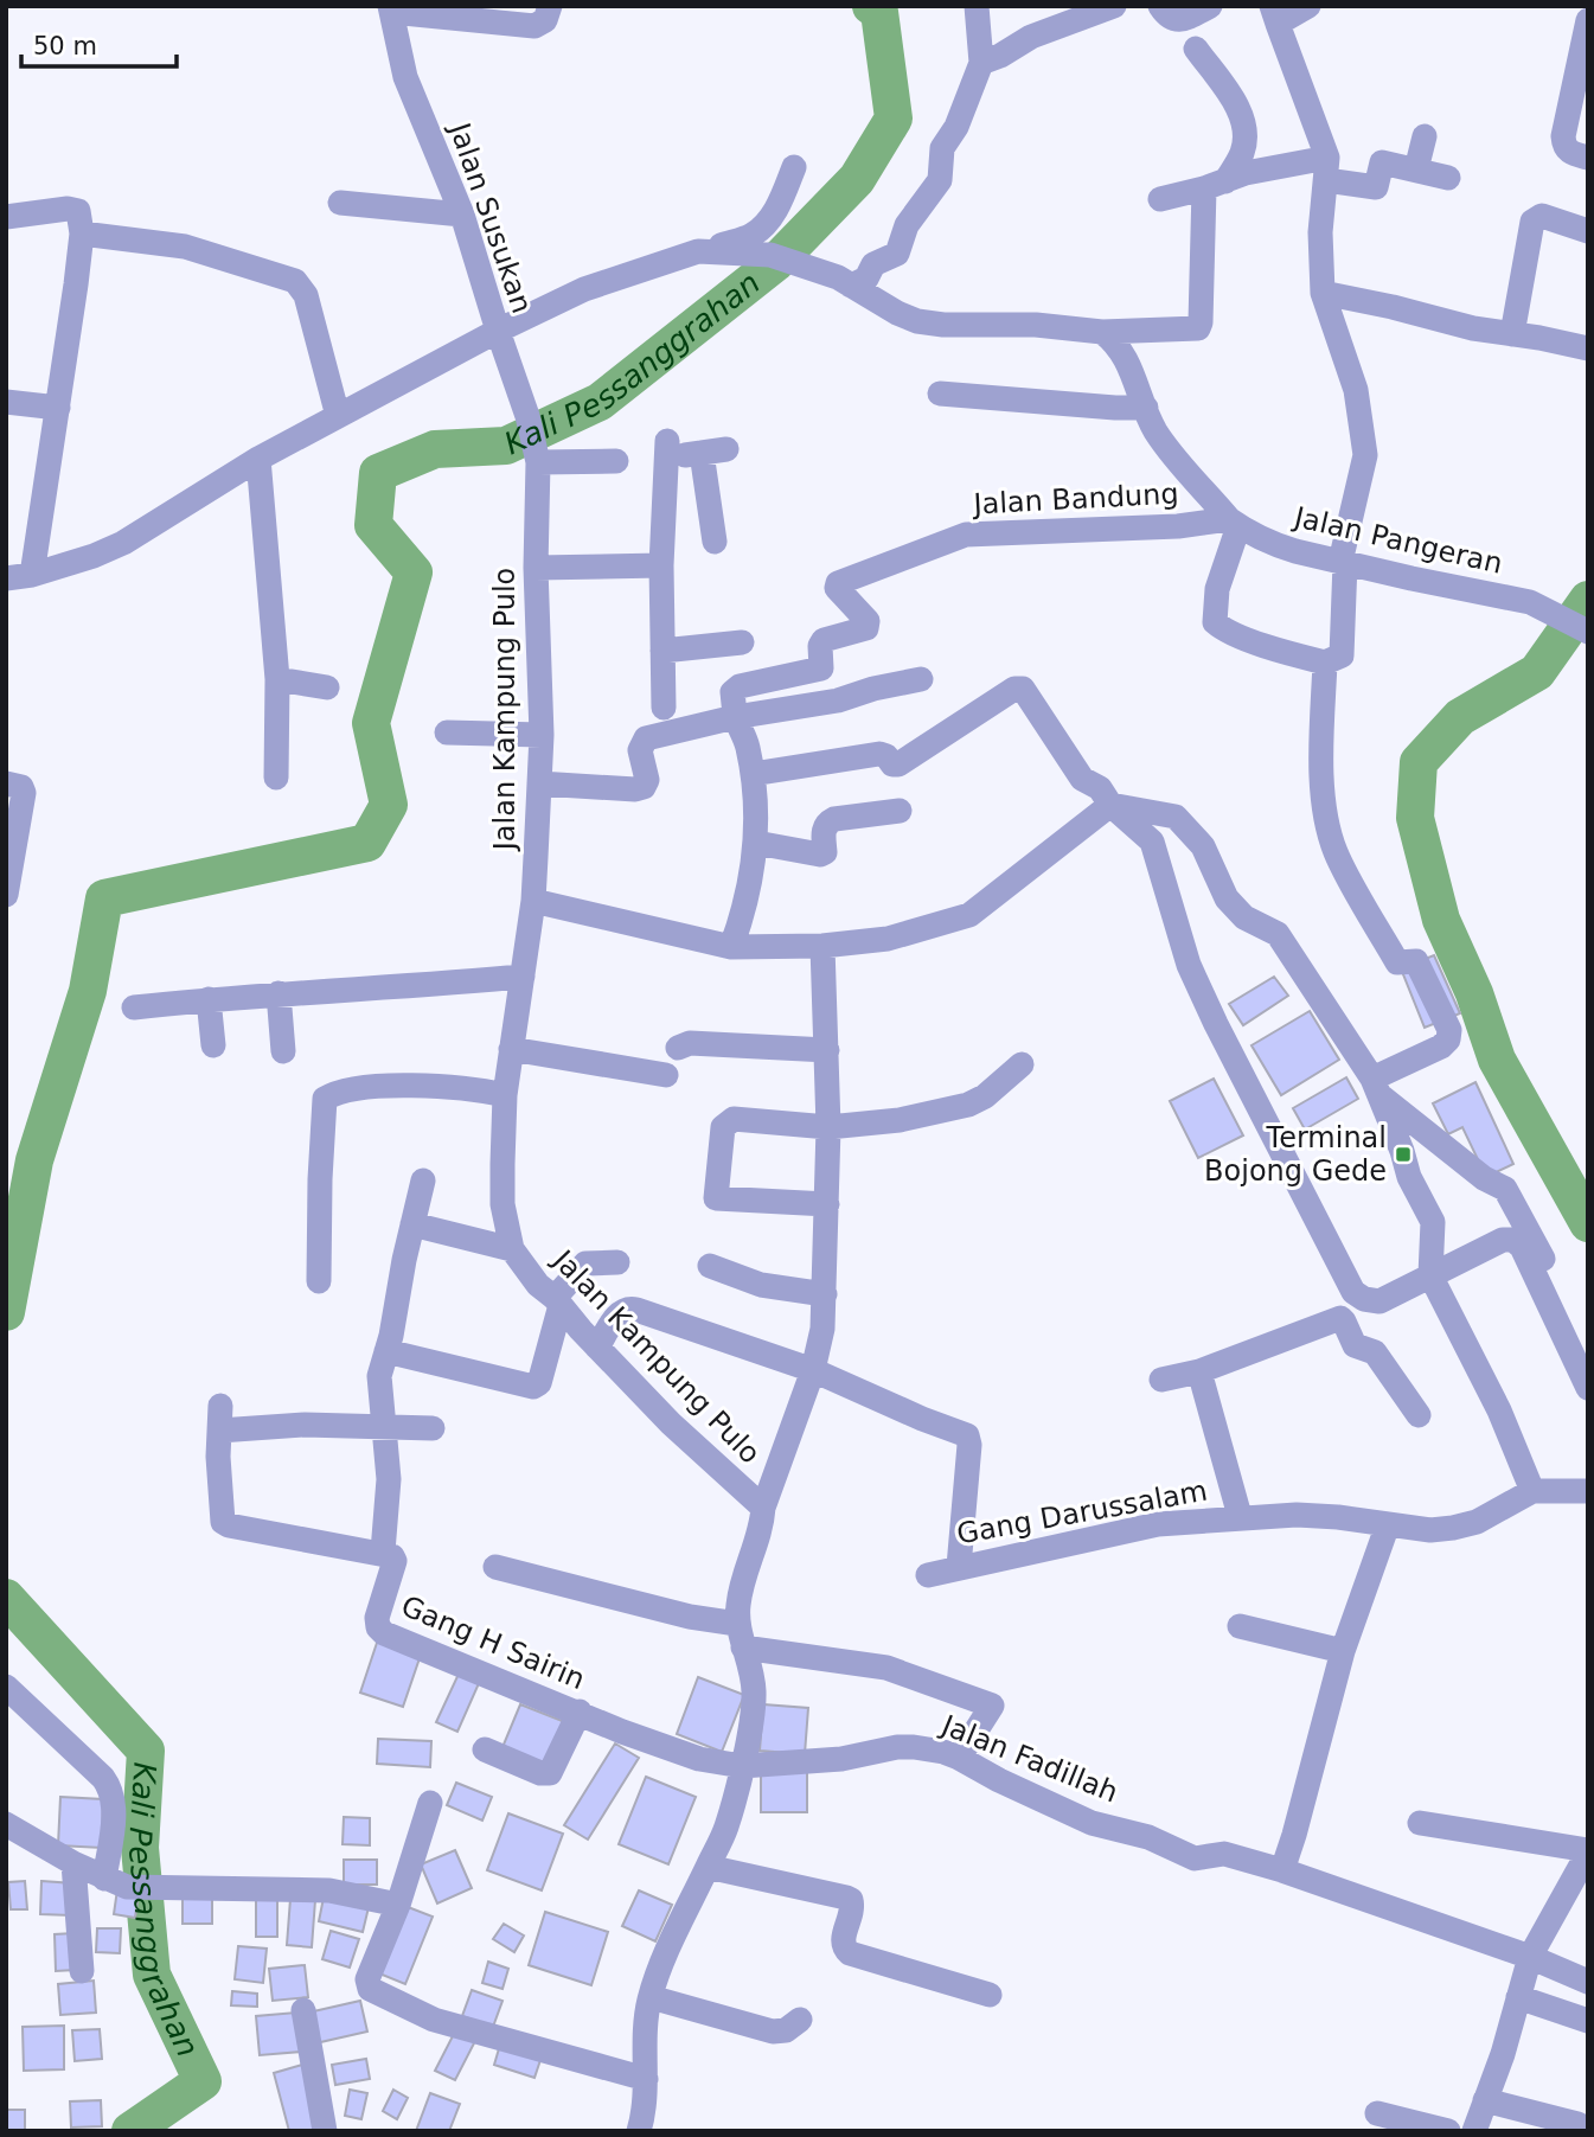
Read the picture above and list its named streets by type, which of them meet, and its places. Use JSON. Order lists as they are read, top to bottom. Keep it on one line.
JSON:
{"streets":{"street":["Jalan Susukan","Jalan Bandung","Jalan Pangeran","Jalan Kampung Pulo","Gang Darussalam","Gang H Sairin","Jalan Fadillah"]},"crossings":[["Jalan Susukan","Jalan Kampung Pulo"],["Jalan Bandung","Jalan Pangeran"],["Jalan Kampung Pulo","Gang H Sairin"],["Jalan Kampung Pulo","Jalan Fadillah"],["Gang H Sairin","Jalan Fadillah"]],"water":["Kali Pessanggrahan"],"places":{"transit":["Terminal Bojong Gede"]},"scale_bar":"50 m"}
